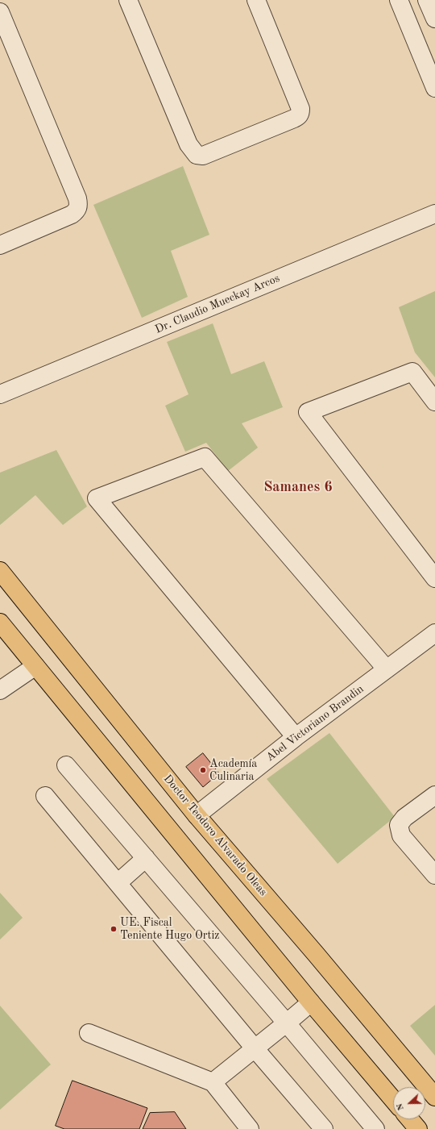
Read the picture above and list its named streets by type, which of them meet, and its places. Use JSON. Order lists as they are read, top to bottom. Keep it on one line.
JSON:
{"streets":{"main road":["Doctor Teodoro Alvarado Oleas"],"street":["Dr. Claudio Mueckay Arcos","Abel Victoriano Brandin"]},"crossings":[["Abel Victoriano Brandin","Doctor Teodoro Alvarado Oleas"]],"districts":["Samanes 6"],"places":["Academía Culinaria","UE. Fiscal Teniente Hugo Ortiz"],"north":"left"}
